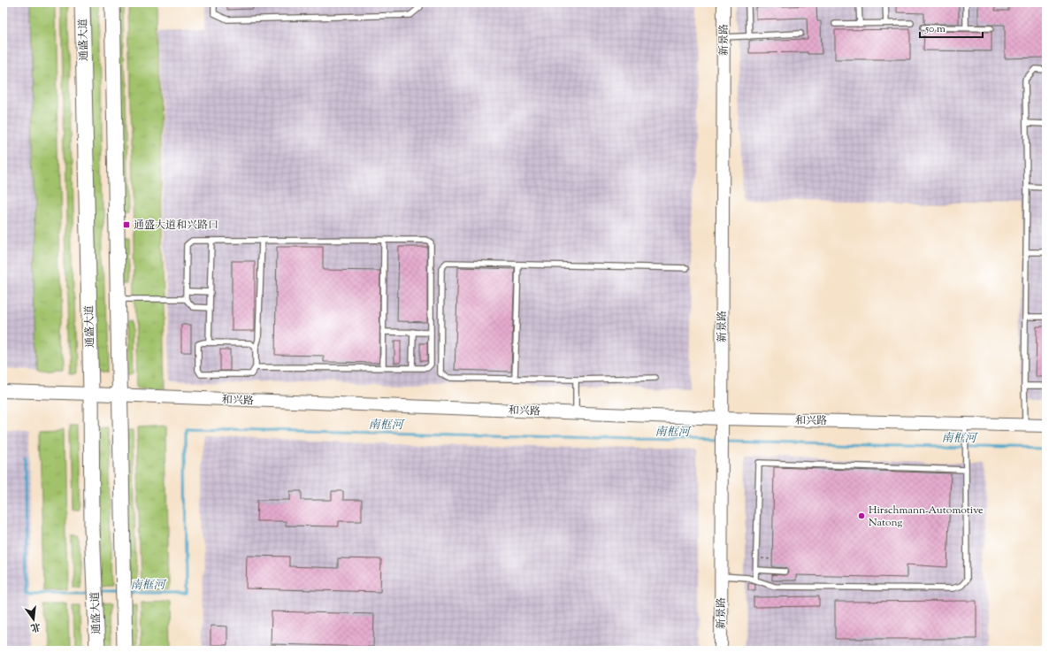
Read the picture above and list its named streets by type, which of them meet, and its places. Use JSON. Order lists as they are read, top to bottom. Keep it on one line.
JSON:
{"streets":{"main road":["通盛大道"],"street":["新景路","和兴路"]},"crossings":[["通盛大道","和兴路"],["新景路","和兴路"]],"water":["南框河"],"places":{"transit":["通盛大道和兴路口"],"other":["Hirschmann-Automotive Natong"]},"scale_bar":"50 m","north":"bottom"}
